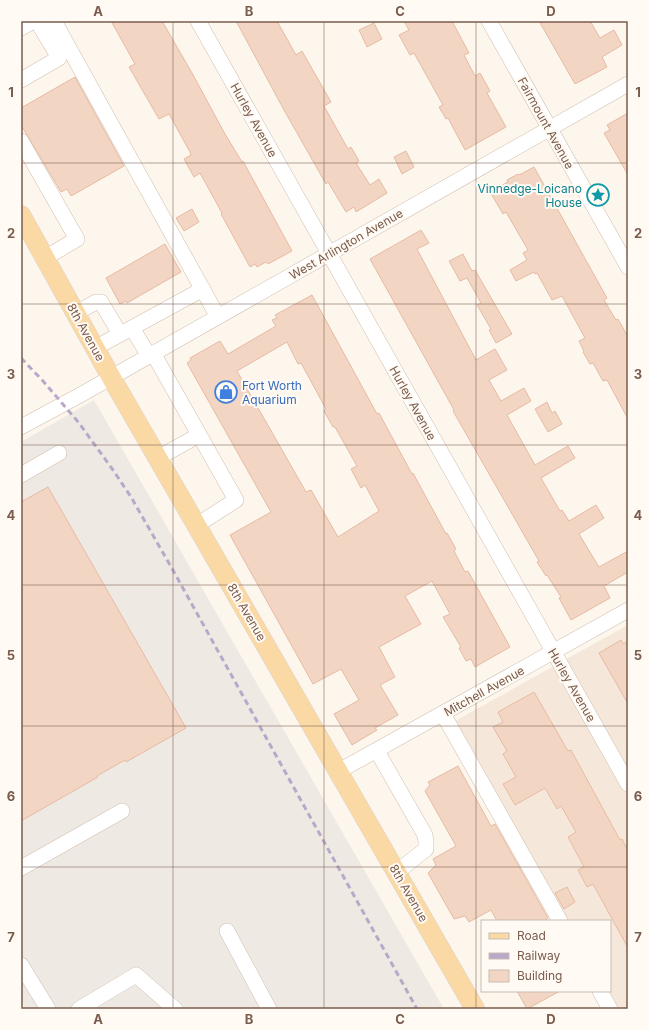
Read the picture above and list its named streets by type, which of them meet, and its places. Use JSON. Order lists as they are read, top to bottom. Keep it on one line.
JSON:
{"streets":{"main road":["8th Avenue"],"street":["Hurley Avenue","Fairmount Avenue","West Arlington Avenue","Mitchell Avenue"]},"crossings":[["Hurley Avenue","West Arlington Avenue"],["Hurley Avenue","Mitchell Avenue"],["Fairmount Avenue","West Arlington Avenue"],["West Arlington Avenue","8th Avenue"],["8th Avenue","Mitchell Avenue"]],"places":{"place":["Vinnedge-Loicano House"],"shop":["Fort Worth Aquarium"]},"legend":["Road","Railway","Building"],"grid":{"columns":["A","B","C","D"],"rows":["1","2","3","4","5","6","7"]}}
